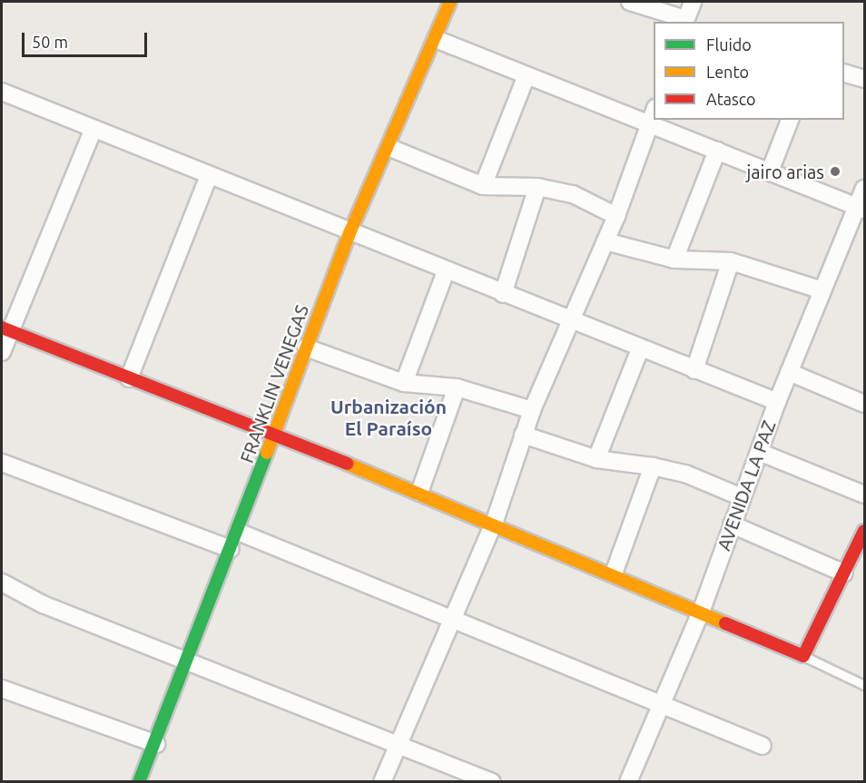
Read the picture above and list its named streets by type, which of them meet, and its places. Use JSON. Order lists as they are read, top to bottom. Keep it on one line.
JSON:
{"streets":{"street":["FRANKLIN VENEGAS","AVENIDA LA PAZ"]},"districts":["Urbanización El Paraíso"],"places":["jairo arias"],"legend":["Fluido","Lento","Atasco"],"scale_bar":"50 m"}
